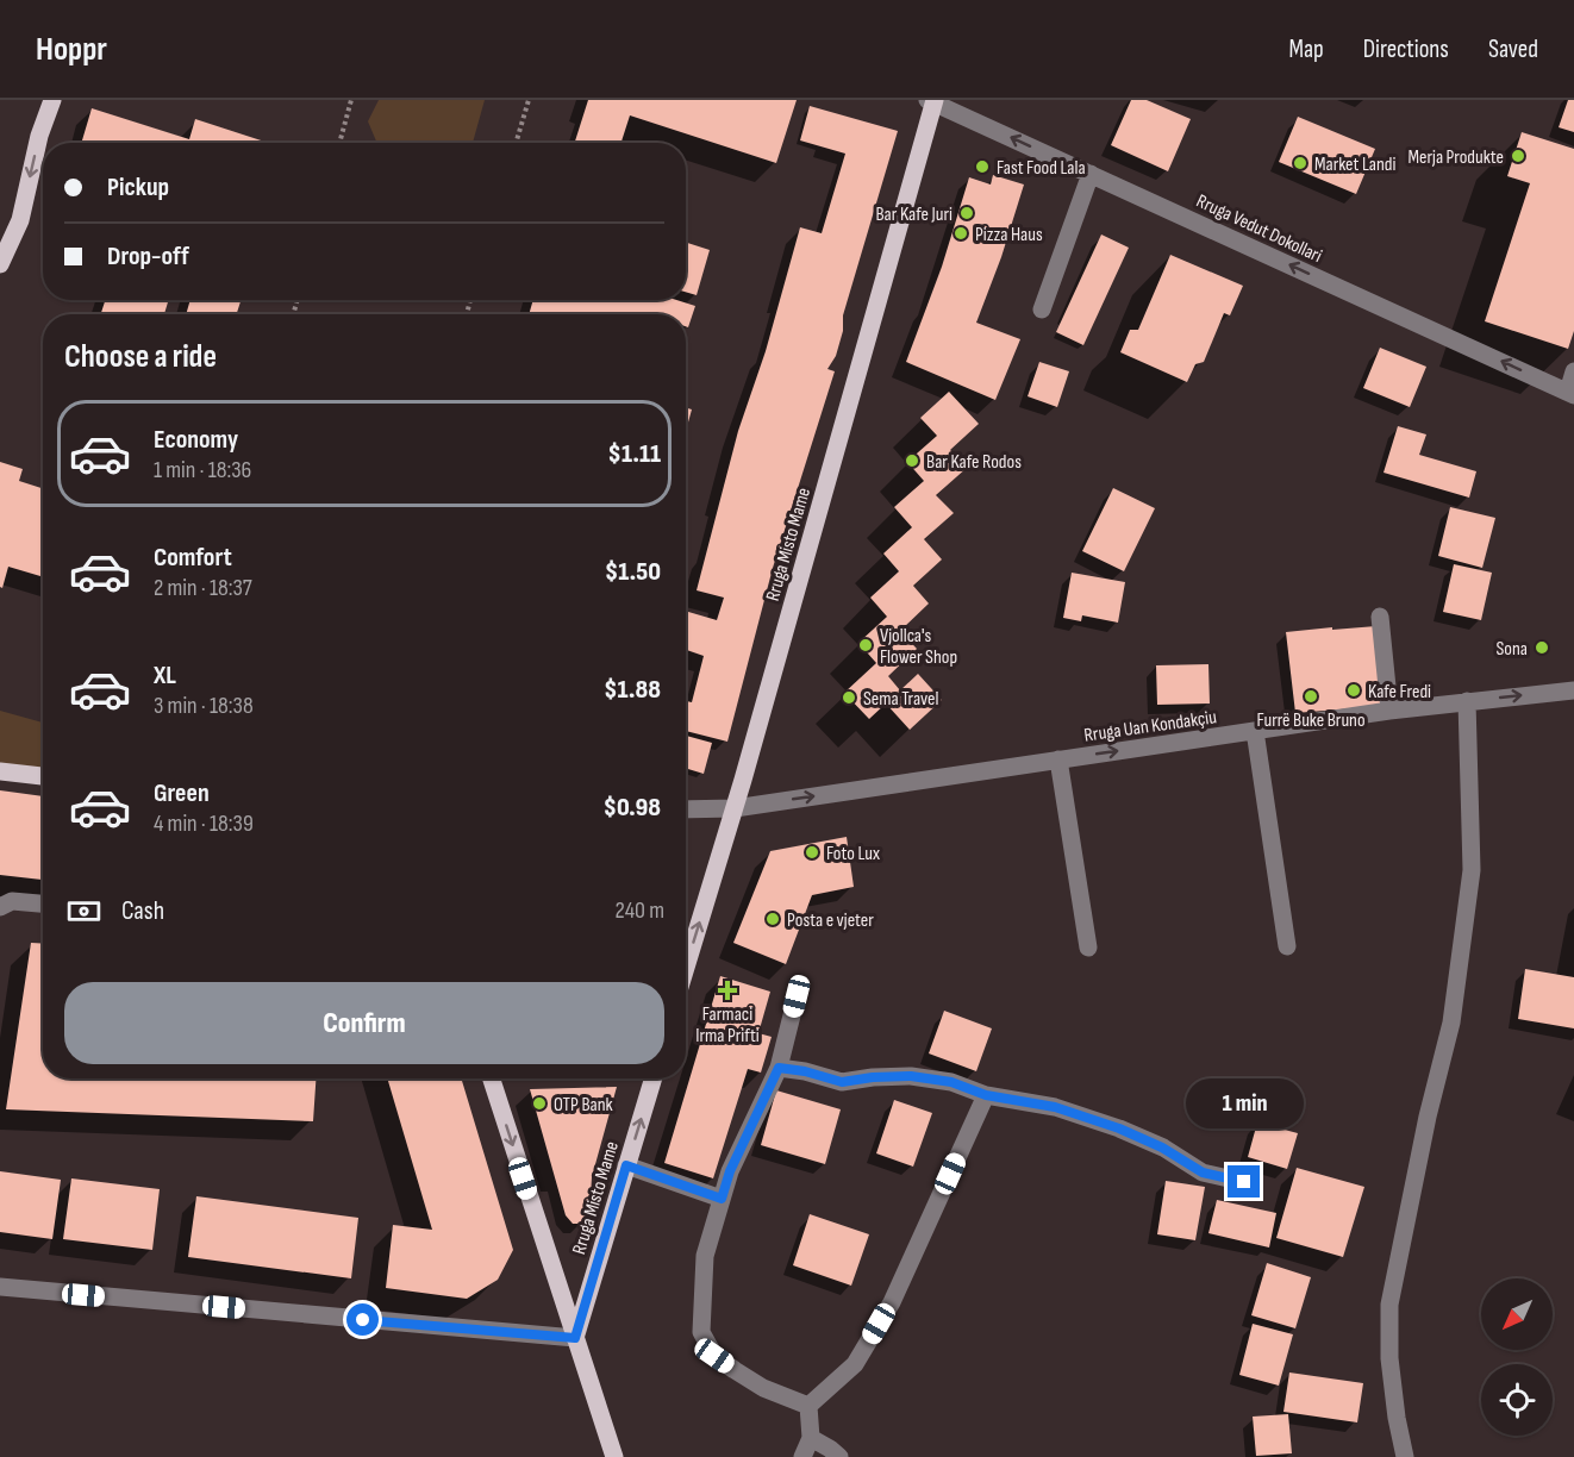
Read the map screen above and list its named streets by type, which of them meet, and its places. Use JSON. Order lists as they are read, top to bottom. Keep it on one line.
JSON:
{"streets":{"main road":["Rruga Misto Mame"],"street":["Rruga Vedut Dokollari","Rruga Uan Kondakçiu"]},"crossings":[["Rruga Vedut Dokollari","Rruga Misto Mame"],["Rruga Misto Mame","Rruga Uan Kondakçiu"]],"one_way":["Rruga Vedut Dokollari","Rruga Uan Kondakçiu"],"places":{"other":["Merja Produkte","Market Landi","Fast Food Lala","Bar Kafe Juri","Pizza Haus","Bar Kafe Rodos","Vjollca's Flower Shop","Sona","Kafe Fredi","Furrë Buke Bruno","Sema Travel","Foto Lux","Posta e vjeter","OTP Bank"],"health":["Farmaci Irma Prifti"]},"north":"bottom left","page":{"header":"Hoppr","nav":["Map","Directions","Saved"],"banner":["Pickup","Drop-off"],"heading":"Choose a ride","list":[{"name":"Economy","note":"1 min · 18:36","value":"$1.11"},{"name":"Comfort","note":"2 min · 18:37","value":"$1.50"},{"name":"XL","note":"3 min · 18:38","value":"$1.88"},{"name":"Green","note":"4 min · 18:39","value":"$0.98"}],"pay":["Cash","240 m"],"buttons":"Confirm","bubble":"1 min"}}
